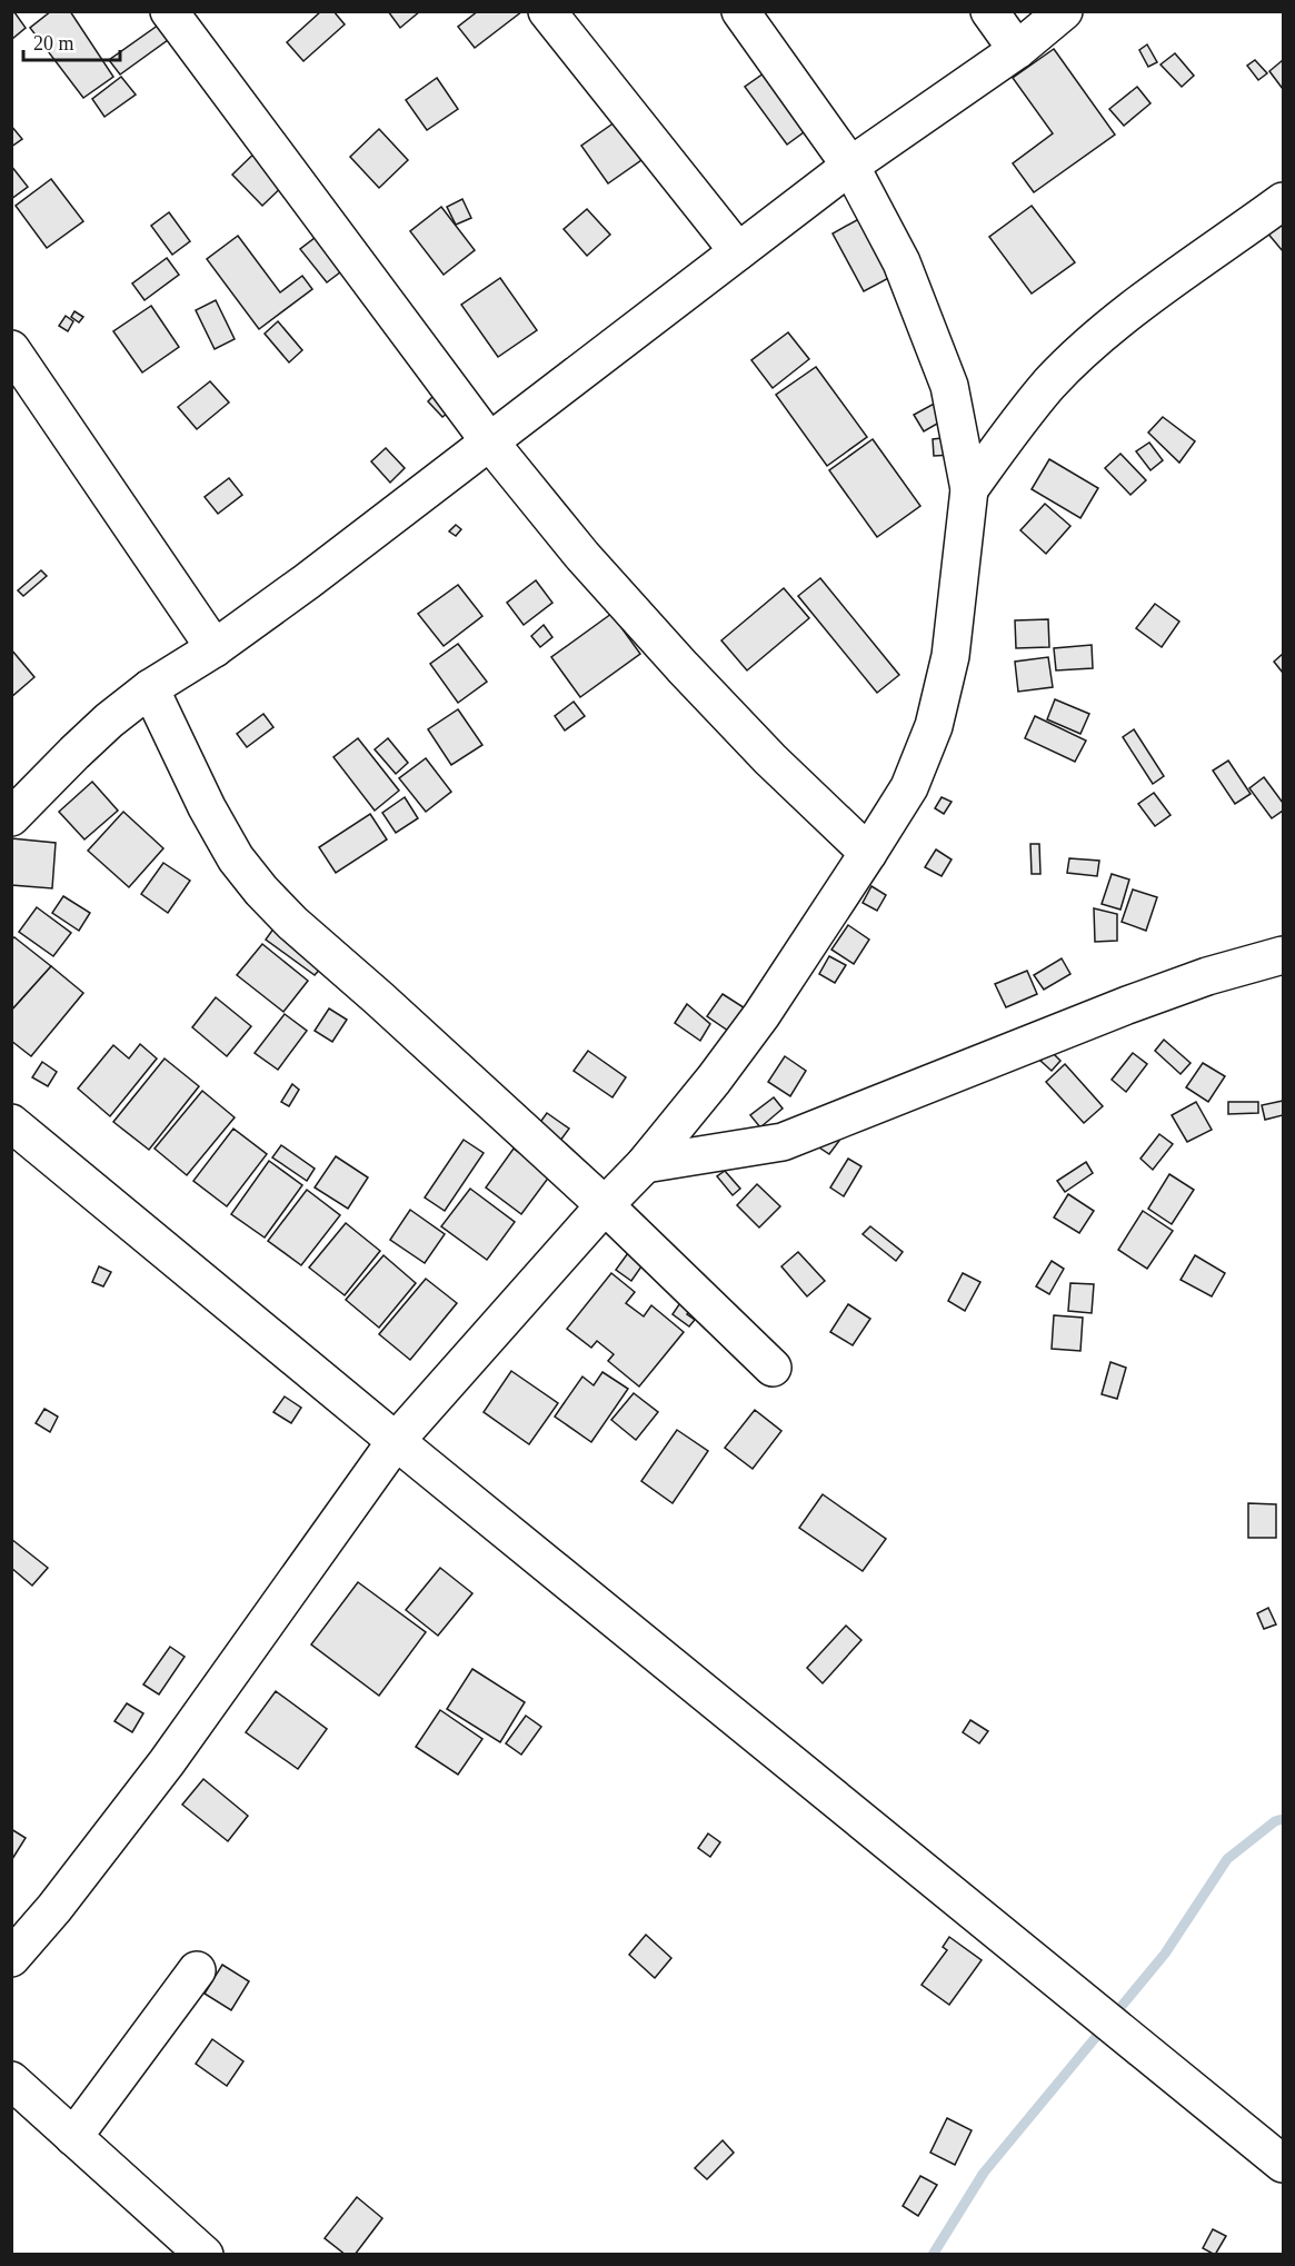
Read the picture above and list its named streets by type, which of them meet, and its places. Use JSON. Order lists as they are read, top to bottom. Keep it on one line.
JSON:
{"scale_bar":"20 m"}
